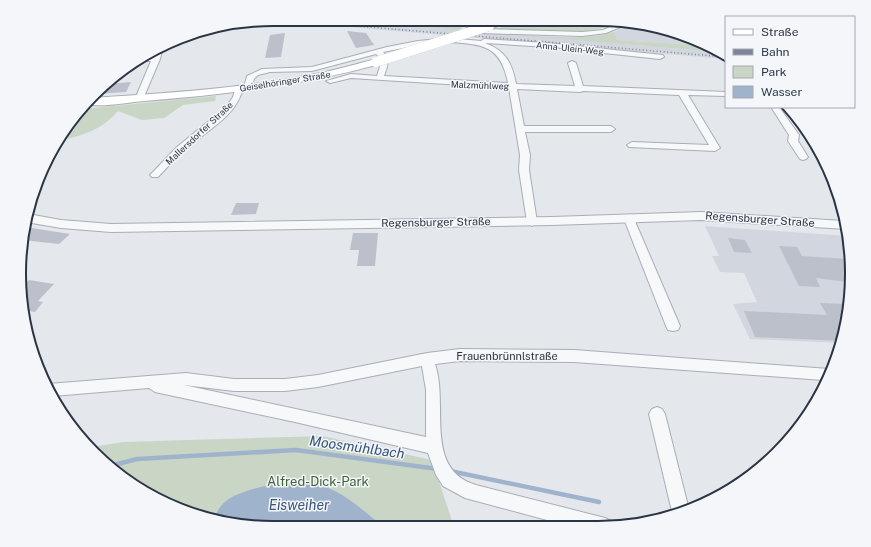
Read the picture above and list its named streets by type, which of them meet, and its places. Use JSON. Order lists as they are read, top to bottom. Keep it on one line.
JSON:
{"streets":{"main road":["Geiselhöringer Straße"],"street":["Anna-Ulein-Weg","Malzmühlweg","Mallersdorfer Straße","Regensburger Straße","Frauenbrünnlstraße"]},"crossings":[["Anna-Ulein-Weg","Mallersdorfer Straße"],["Geiselhöringer Straße","Mallersdorfer Straße"]],"water":["Moosmühlbach","Eisweiher"],"parks":["Alfred-Dick-Park"],"legend":["Straße","Bahn","Park","Wasser"]}
